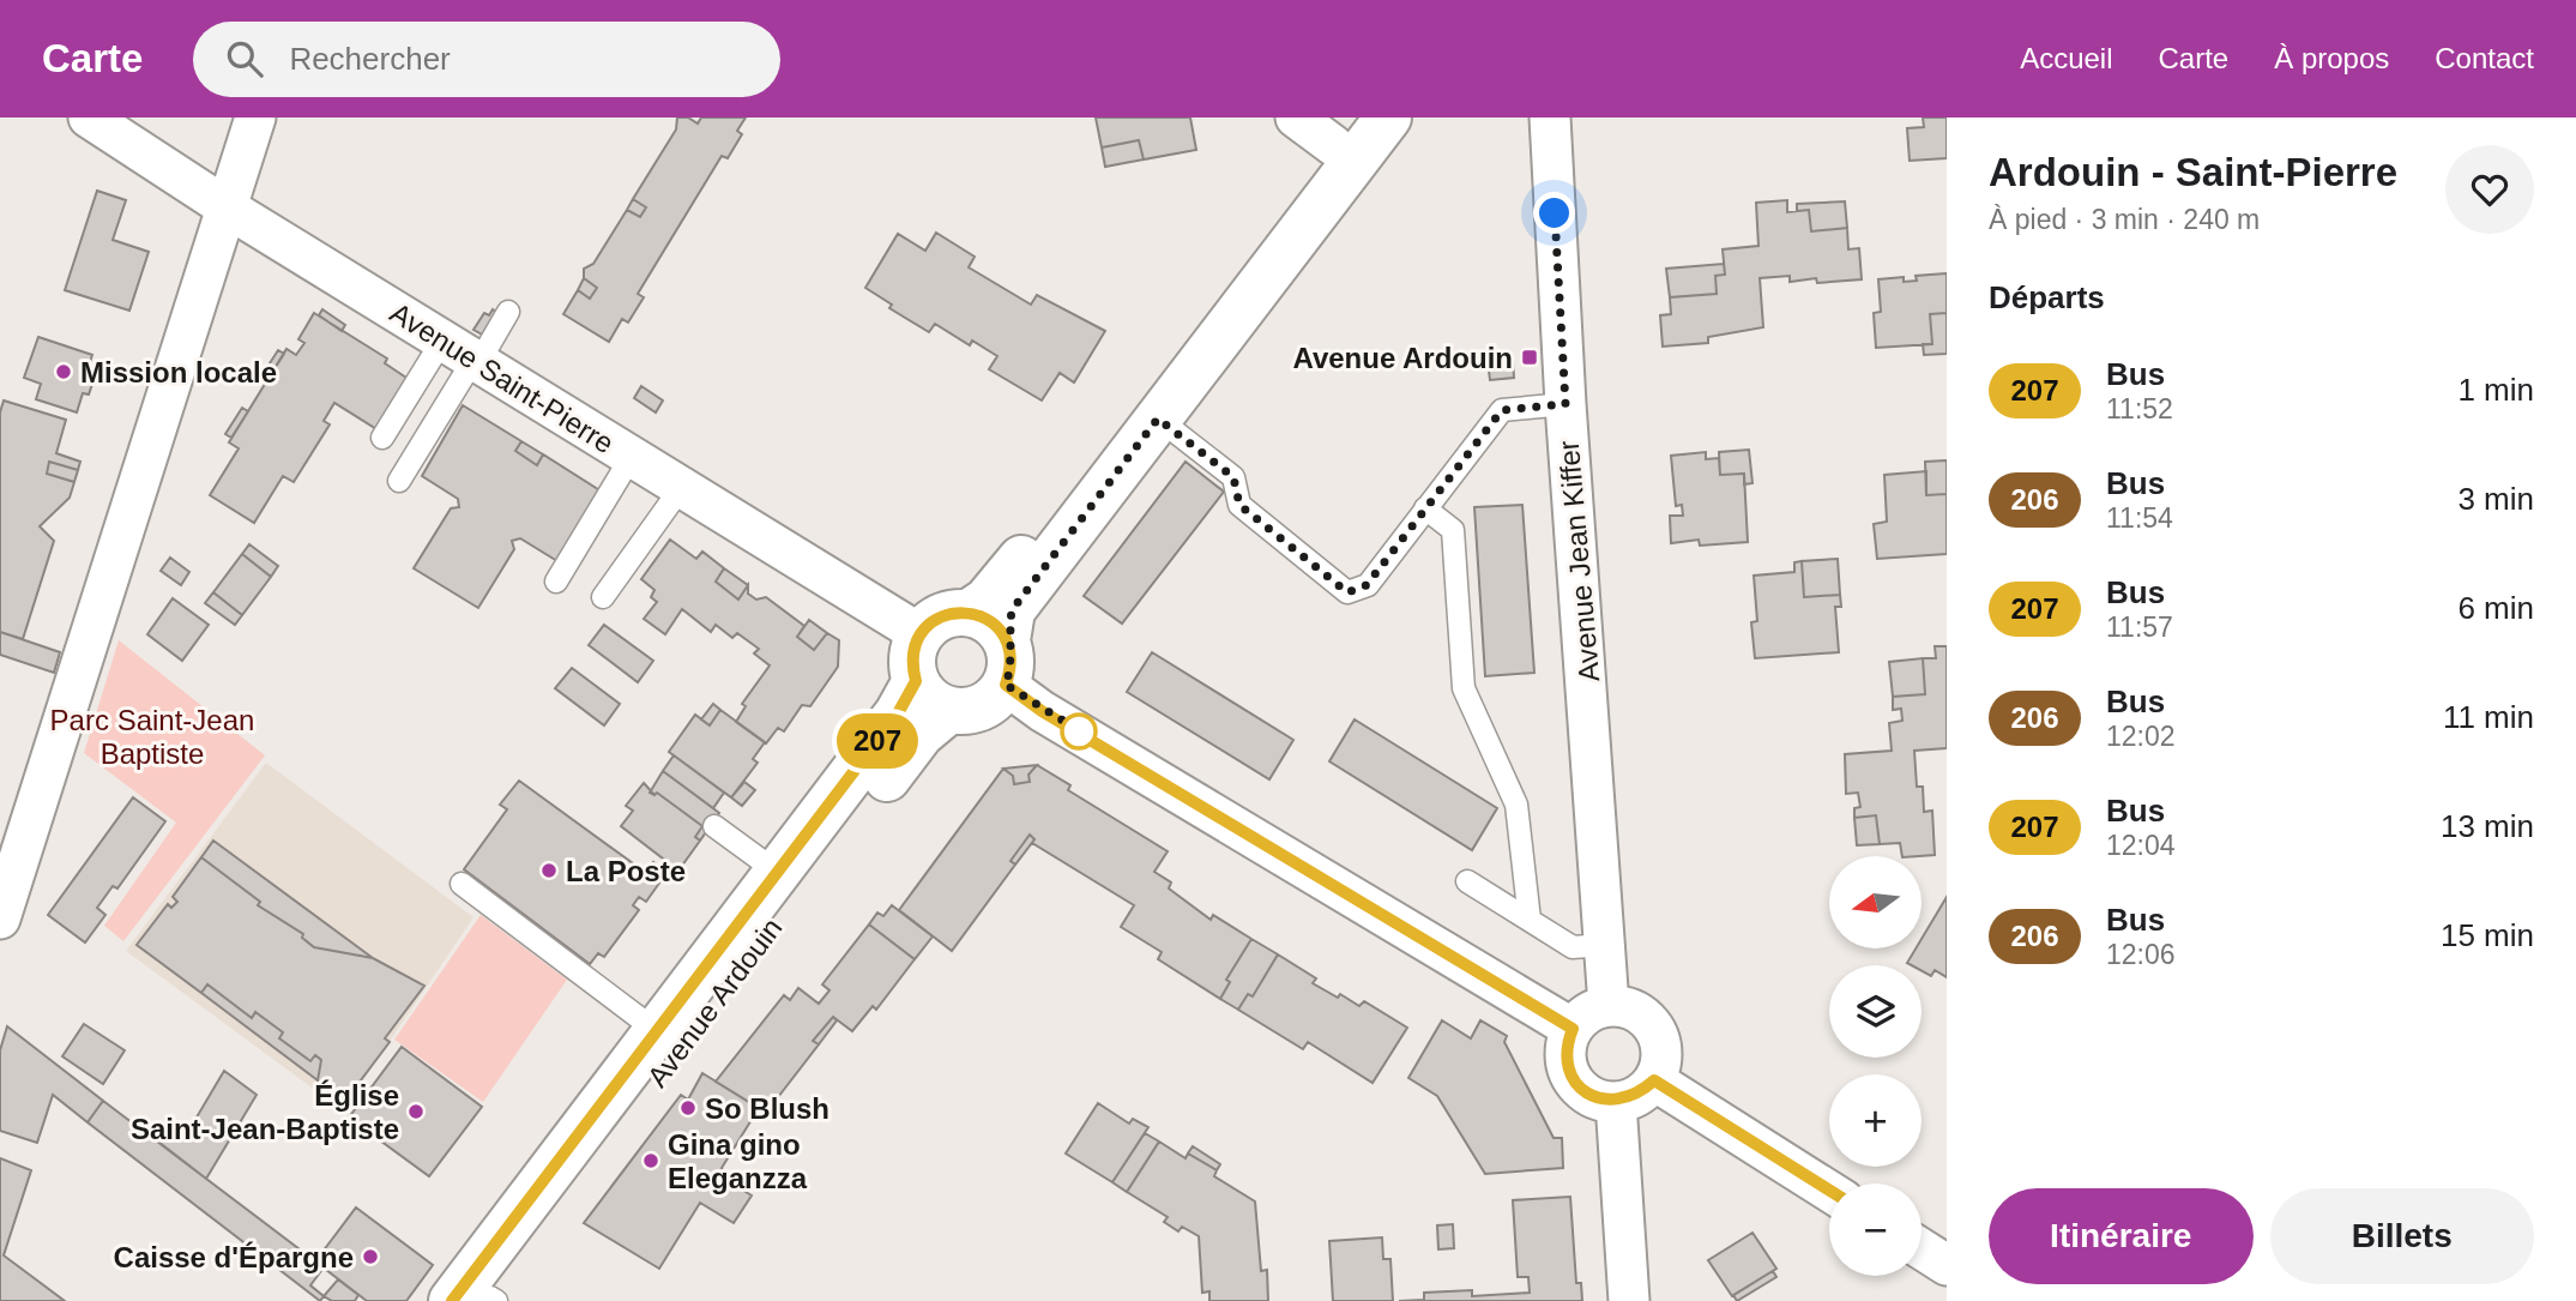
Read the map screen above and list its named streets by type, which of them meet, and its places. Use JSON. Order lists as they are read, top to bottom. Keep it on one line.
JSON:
{"streets":{"street":["Avenue Saint-Pierre","Avenue Jean Kiffer","Avenue Ardouin"]},"crossings":[["Avenue Saint-Pierre","Avenue Ardouin"]],"parks":["Parc Saint-Jean Baptiste"],"places":{"transit":["Avenue Ardouin"],"other":["Mission locale","La Poste","So Blush","Église Saint-Jean-Baptiste","Gina gino Eleganzza","Caisse d'Épargne"]},"lines":["bus line 207"],"north":"left","page":{"header":"Carte","search":"Rechercher","nav":["Accueil","Carte","À propos","Contact"],"on_map":"207","heading":[["Ardouin - Saint-Pierre","À pied · 3 min · 240 m"],"Départs"],"list":[{"mark":"207","name":"Bus","note":"11:52","value":"1 min"},{"mark":"206","name":"Bus","note":"11:54","value":"3 min"},{"mark":"207","name":"Bus","note":"11:57","value":"6 min"},{"mark":"206","name":"Bus","note":"12:02","value":"11 min"},{"mark":"207","name":"Bus","note":"12:04","value":"13 min"},{"mark":"206","name":"Bus","note":"12:06","value":"15 min"}],"map_buttons":["+","−"],"buttons":["Itinéraire","Billets"]}}
